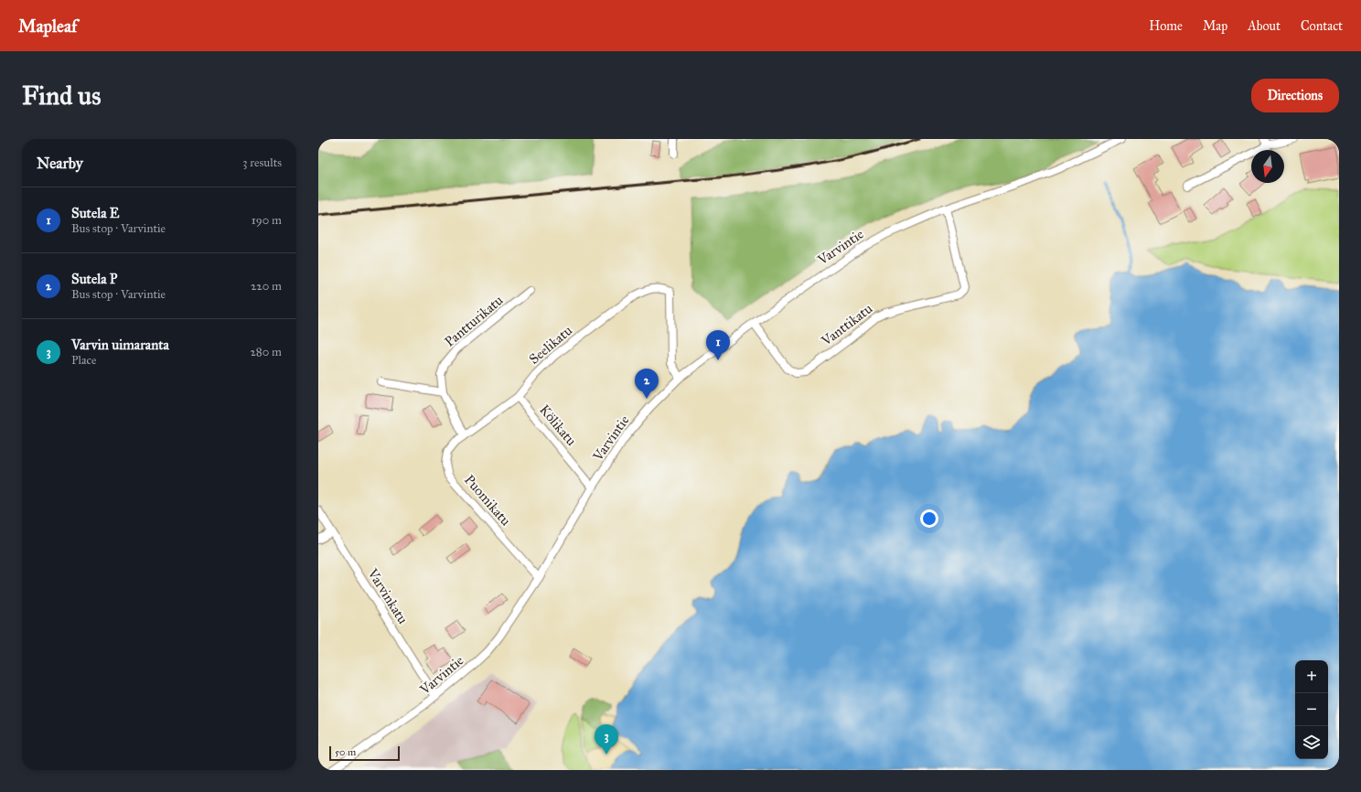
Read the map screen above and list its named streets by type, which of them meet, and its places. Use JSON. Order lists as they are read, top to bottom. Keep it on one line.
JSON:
{"streets":{"street":["Varvintie","Pantturikatu","Vanttikatu","Seelikatu","Kölikatu","Puomikatu","Varvinkatu"]},"crossings":[["Varvintie","Vanttikatu"],["Varvintie","Seelikatu"],["Varvintie","Kölikatu"],["Varvintie","Puomikatu"],["Varvintie","Varvinkatu"],["Pantturikatu","Seelikatu"],["Pantturikatu","Puomikatu"],["Seelikatu","Kölikatu"],["Seelikatu","Puomikatu"]],"scale_bar":"50 m","north":"bottom","page":{"header":"Mapleaf","nav":["Home","Map","About","Contact"],"buttons":"Directions","title":"Find us","heading":["Nearby","3 results"],"list":[{"mark":"1","name":"Sutela E","note":"Bus stop · Varvintie","value":"190 m"},{"mark":"2","name":"Sutela P","note":"Bus stop · Varvintie","value":"220 m"},{"mark":"3","name":"Varvin uimaranta","note":"Place","value":"280 m"}],"pins":["1","2","3"],"map_buttons":["+","−"],"scale":"50 m"}}
